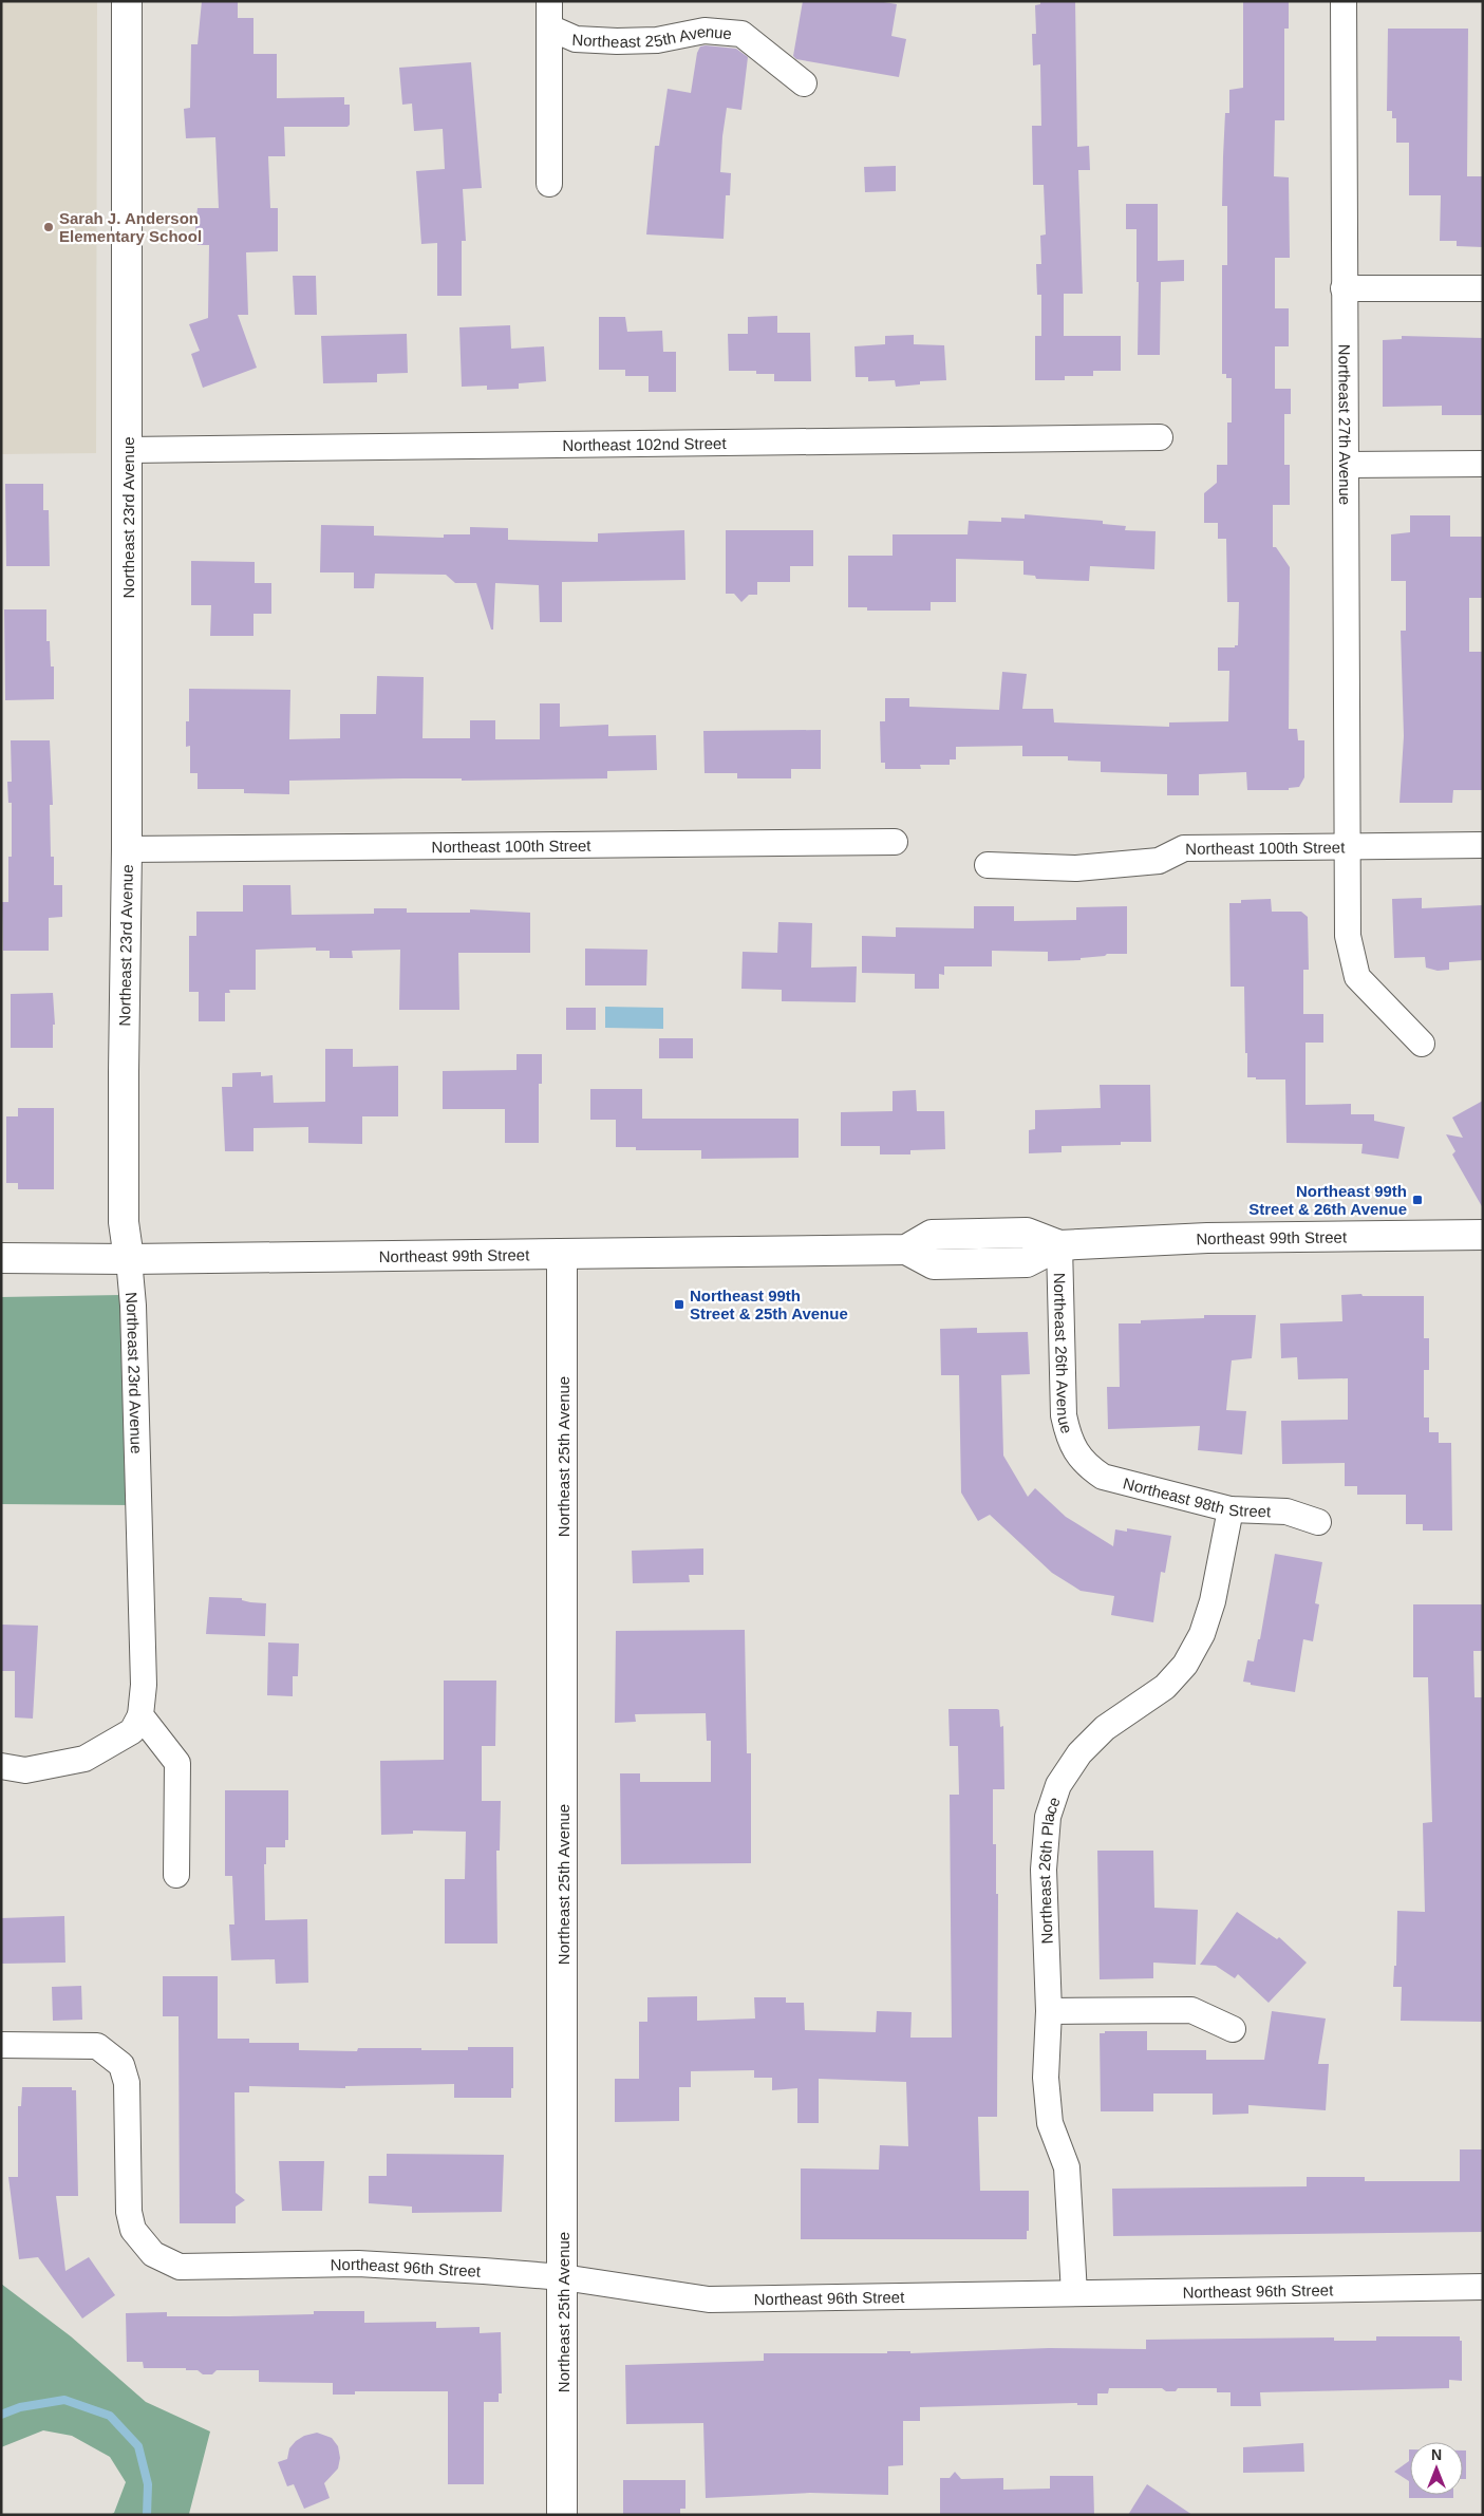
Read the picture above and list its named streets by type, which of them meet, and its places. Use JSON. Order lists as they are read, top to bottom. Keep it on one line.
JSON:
{"streets":{"street":["Northeast 25th Avenue","Northeast 27th Avenue","Northeast 102nd Street","Northeast 23rd Avenue","Northeast 100th Street","Northeast 99th Street","Northeast 26th Avenue","Northeast 98th Street","Northeast 26th Place","Northeast 96th Street"]},"crossings":[["Northeast 25th Avenue","Northeast 99th Street"],["Northeast 25th Avenue","Northeast 96th Street"],["Northeast 27th Avenue","Northeast 100th Street"],["Northeast 102nd Street","Northeast 23rd Avenue"],["Northeast 23rd Avenue","Northeast 100th Street"],["Northeast 23rd Avenue","Northeast 99th Street"],["Northeast 99th Street","Northeast 26th Avenue"],["Northeast 26th Avenue","Northeast 98th Street"],["Northeast 98th Street","Northeast 26th Place"],["Northeast 26th Place","Northeast 96th Street"]],"places":{"other":["Sarah J. Anderson Elementary School"],"transit":["Northeast 99th Street & 26th Avenue","Northeast 99th Street & 25th Avenue"]},"north":"top"}
